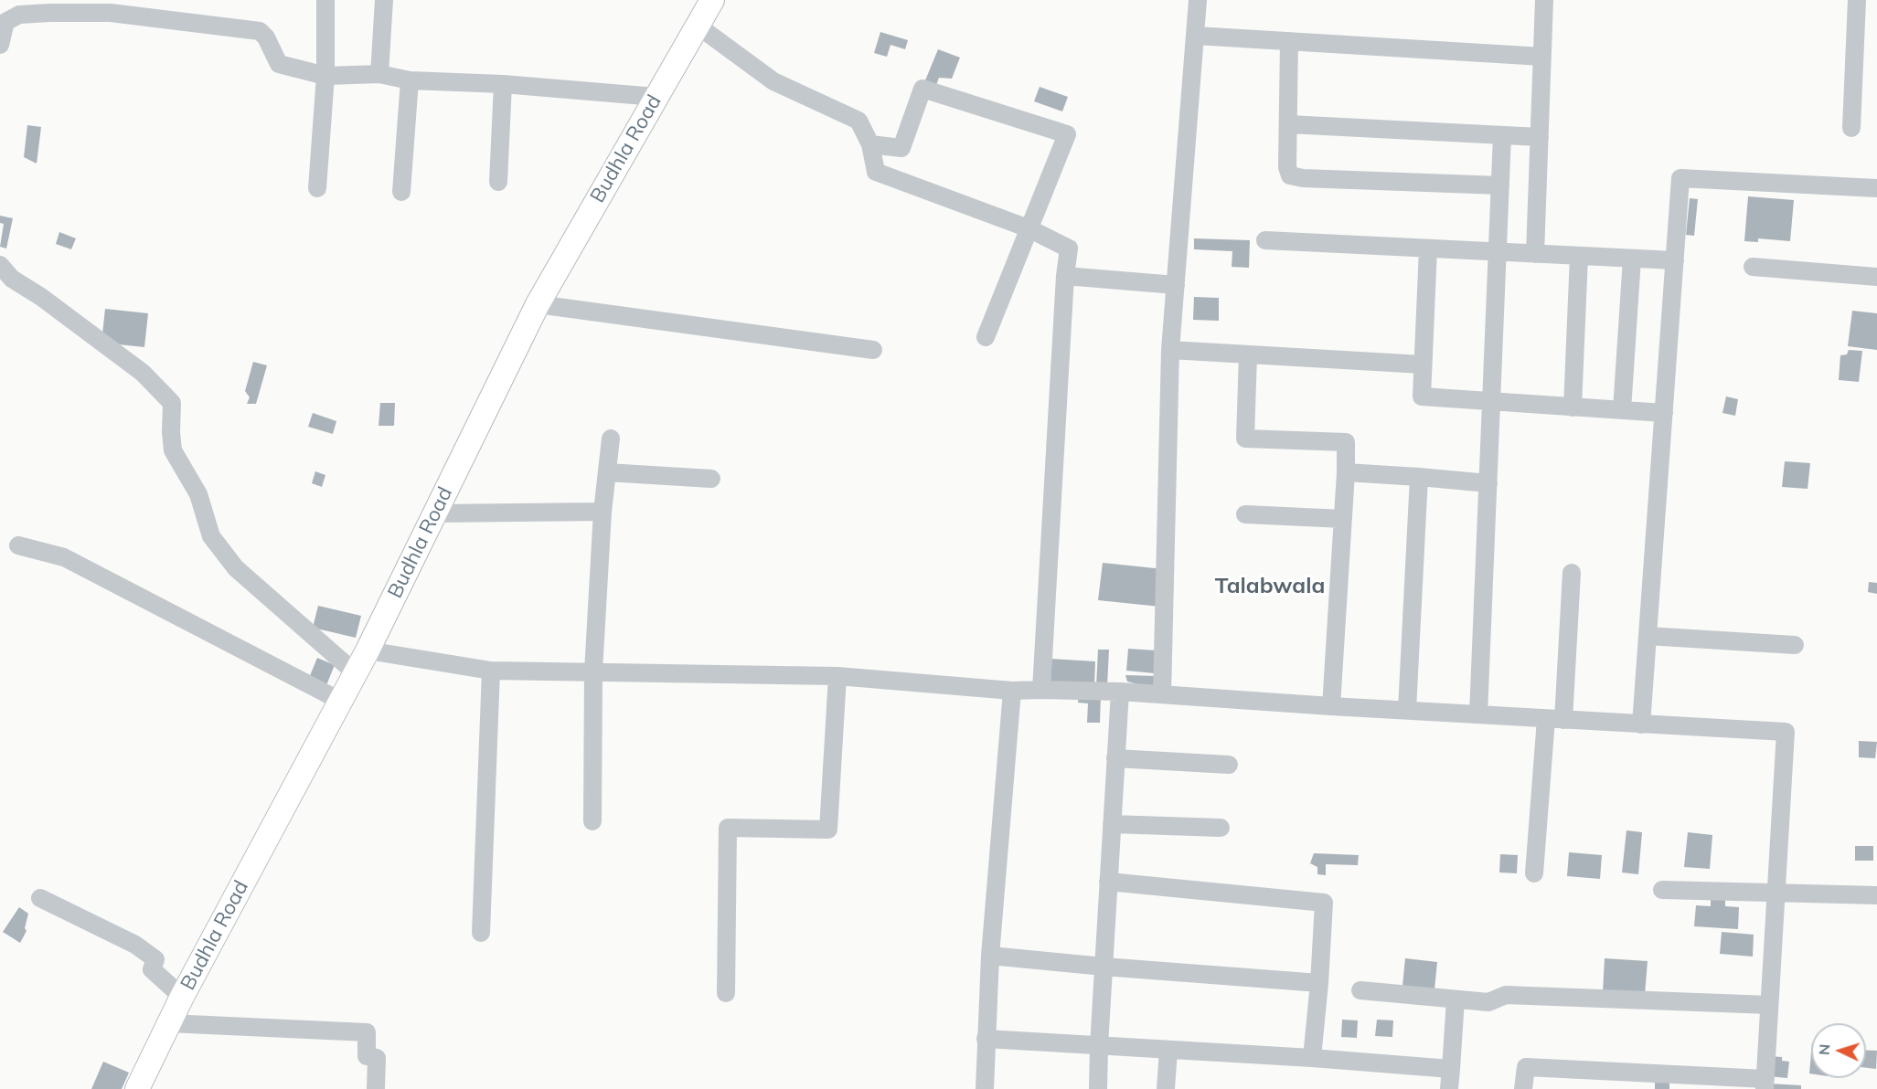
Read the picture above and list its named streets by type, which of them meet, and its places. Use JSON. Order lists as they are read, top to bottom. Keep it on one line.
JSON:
{"streets":{"main road":["Budhla Road"]},"districts":["Talabwala"],"north":"left"}
